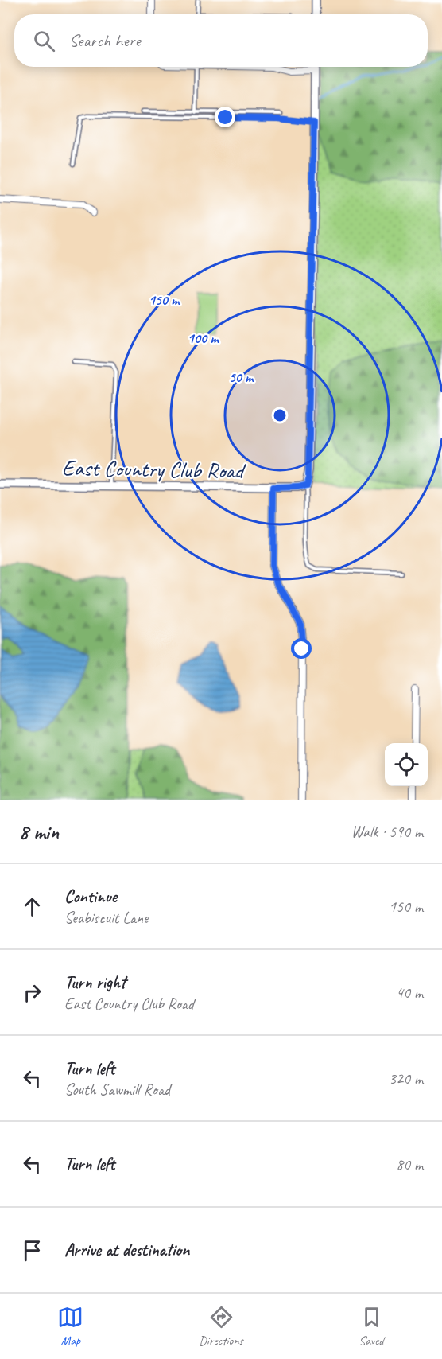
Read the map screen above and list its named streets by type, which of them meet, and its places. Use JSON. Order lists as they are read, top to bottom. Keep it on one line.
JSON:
{"streets":{"street":["East Country Club Road"]},"page":{"search":"Search here","heading":["8 min","Walk · 590 m"],"list":[["Continue","Seabiscuit Lane","150 m"],["Turn right","East Country Club Road","40 m"],["Turn left","South Sawmill Road","320 m"],["Turn left","80 m"],"Arrive at destination"],"nav":["Map","Directions","Saved"]},"rings":["150 m","100 m","50 m"]}
